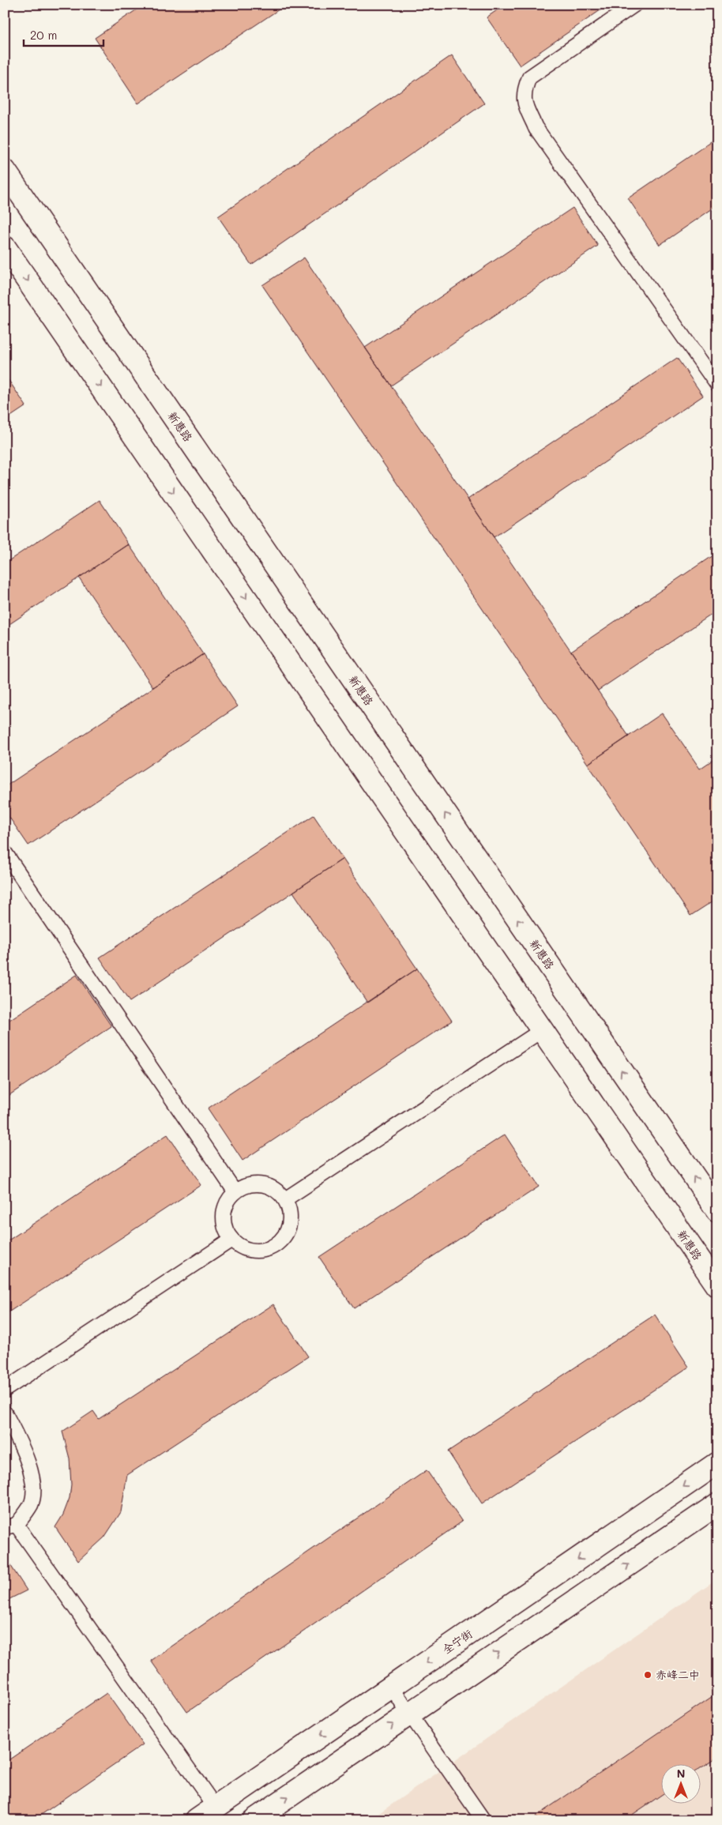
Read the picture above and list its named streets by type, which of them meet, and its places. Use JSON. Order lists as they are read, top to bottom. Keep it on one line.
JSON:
{"streets":{"street":["新惠路","全宁街"]},"places":["赤峰二中"],"scale_bar":"20 m","north":"top"}
